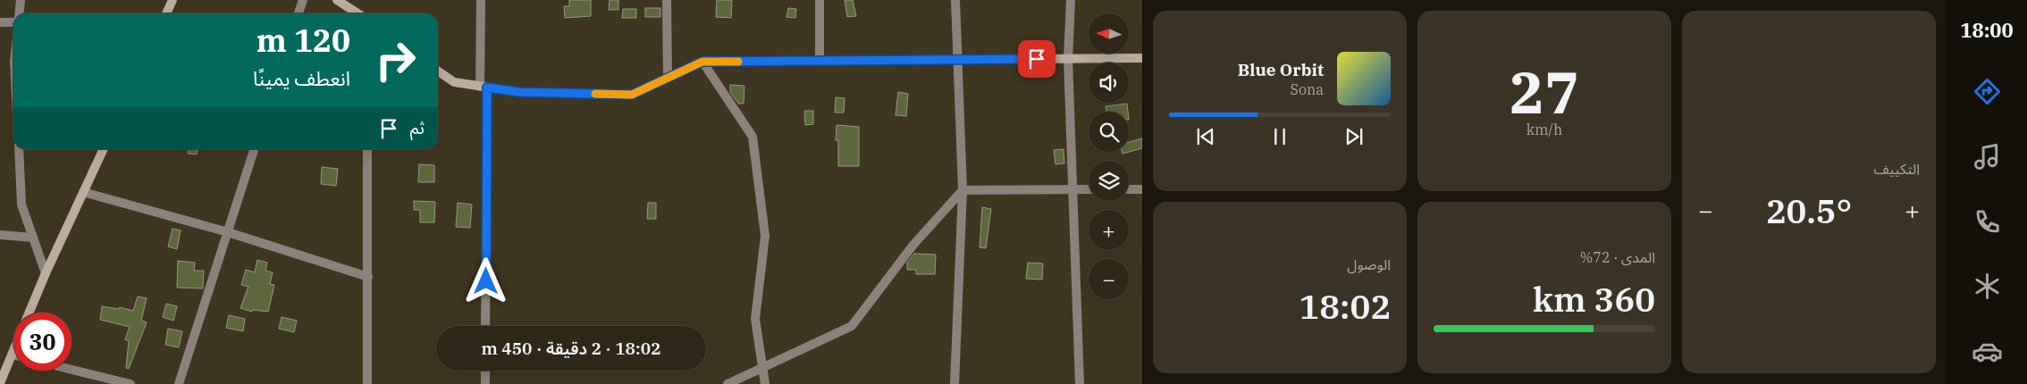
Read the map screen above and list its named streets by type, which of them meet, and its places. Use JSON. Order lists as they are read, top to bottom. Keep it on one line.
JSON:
{"north":"left","page":{"tabs":"18:00","tile":["التكييف",["27","km/h"],["المدى · 72%","360 km"],["الوصول","18:02"]],"map_buttons":["+","−"],"turn":["120 m","انعطف يمينًا"],"song":["Blue Orbit","Sona"],"then":"ثم","heat":["−","20.5°","+"],"limit":"30","trip":"18:02 · 2 دقيقة · 450 m"}}
